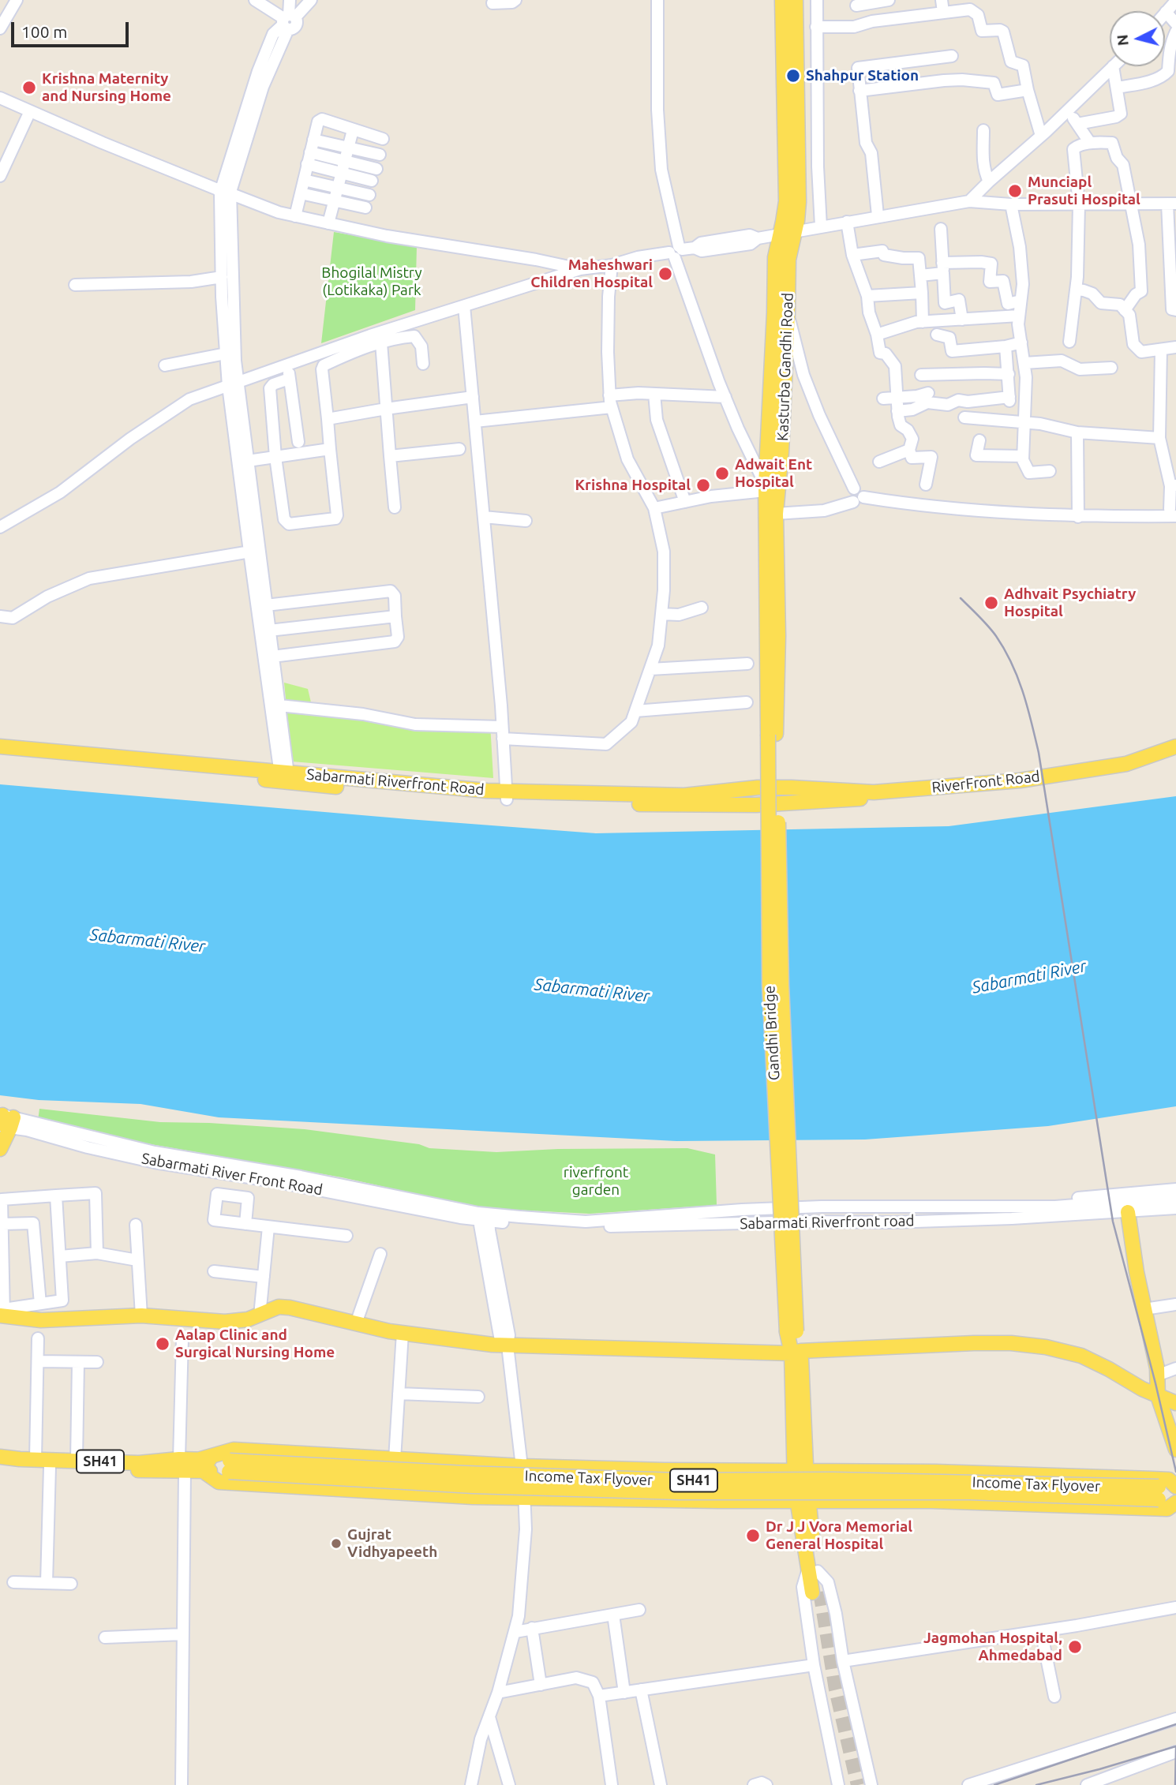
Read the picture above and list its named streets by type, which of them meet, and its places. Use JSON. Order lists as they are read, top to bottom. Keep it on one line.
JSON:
{"streets":{"main road":["Kasturba Gandhi Road","Sabarmati Riverfront Road","RiverFront Road","Gandhi Bridge","SH41","Income Tax Flyover"],"street":["Sabarmati Riverfront road"]},"crossings":[["Kasturba Gandhi Road","Gandhi Bridge"],["Sabarmati Riverfront Road","RiverFront Road"],["SH41","Income Tax Flyover"]],"water":["Sabarmati River"],"parks":["Bhogilal Mistry (Lotikaka) Park","riverfront garden"],"places":["Shahpur Station","Krishna Maternity and Nursing Home","Munciapl Prasuti Hospital","Maheshwari Children Hospital","Adwait Ent Hospital","Krishna Hospital","Adhvait Psychiatry Hospital","Aalap Clinic and Surgical Nursing Home","Dr J J Vora Memorial General Hospital","Gujrat Vidhyapeeth","Jagmohan Hospital, Ahmedabad"],"scale_bar":"100 m","north":"left"}
